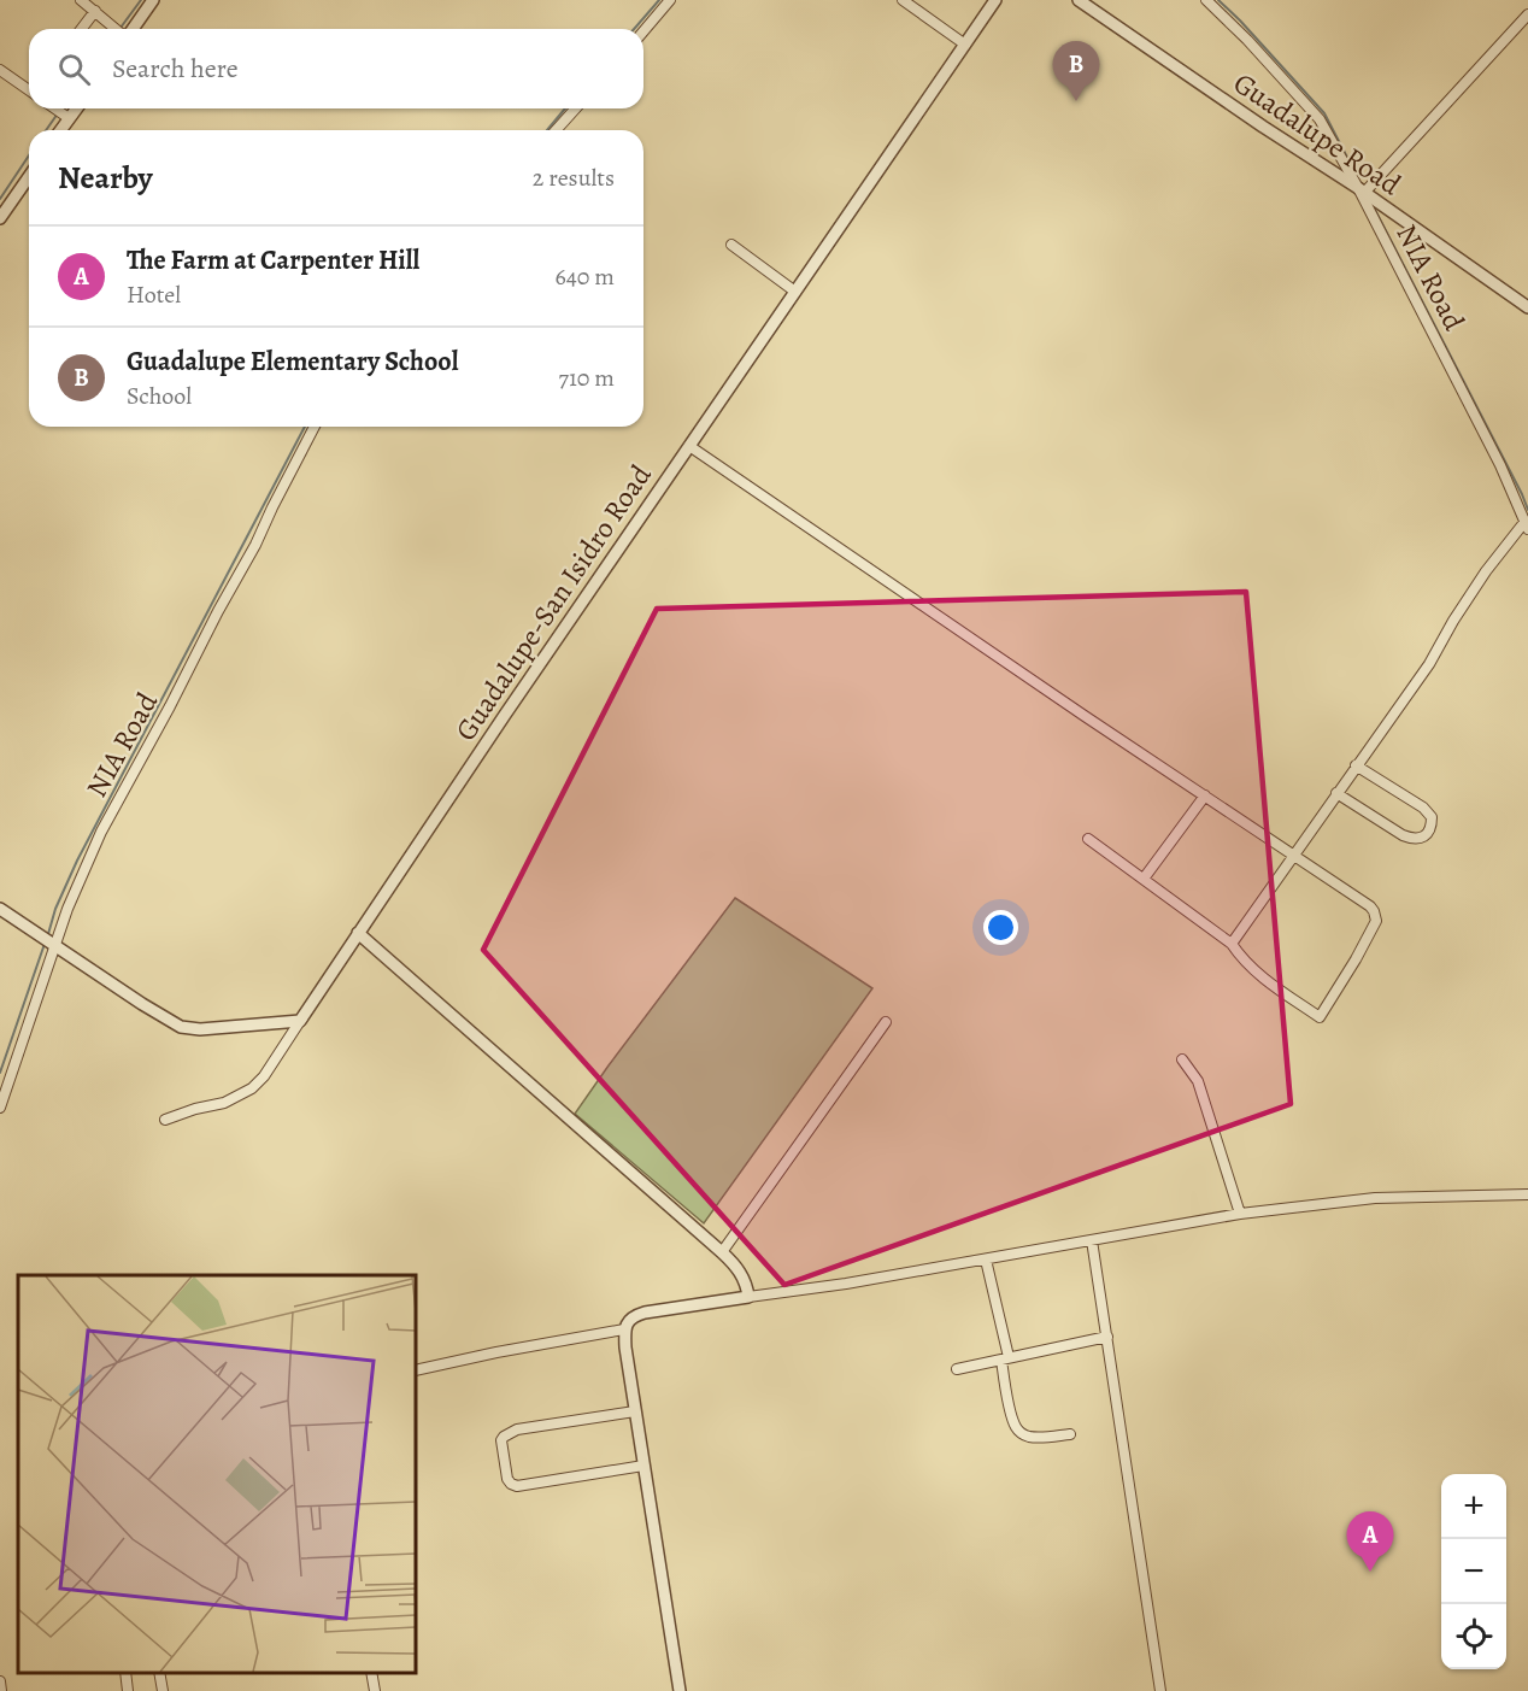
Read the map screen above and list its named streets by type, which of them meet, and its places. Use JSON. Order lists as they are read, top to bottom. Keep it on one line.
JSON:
{"streets":{"street":["Guadalupe Road","NIA Road","Guadalupe-San Isidro Road"]},"crossings":[["Guadalupe Road","NIA Road"]],"page":{"search":"Search here","pins":["B","A"],"heading":["Nearby","2 results"],"list":[{"mark":"A","name":"The Farm at Carpenter Hill","note":"Hotel","value":"640 m"},{"mark":"B","name":"Guadalupe Elementary School","note":"School","value":"710 m"}],"map_buttons":["+","−"]}}
